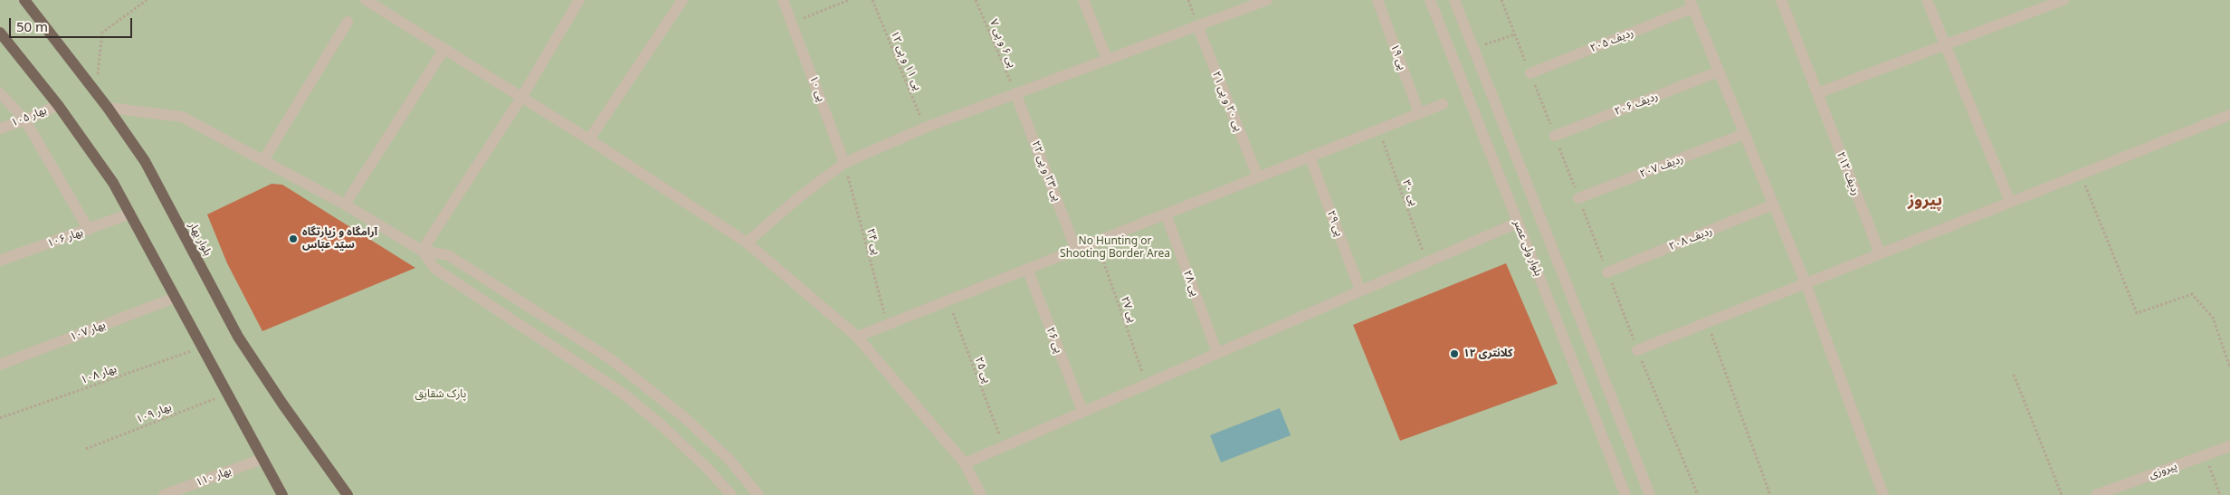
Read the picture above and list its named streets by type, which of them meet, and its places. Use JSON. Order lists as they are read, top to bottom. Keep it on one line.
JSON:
{"streets":{"main road":["بلوار بهار"],"street":["ردیف ۲۰۵","پی ۱۹","پی ۱۰","پی ۲۰ و پی ۲۱","ردیف ۲۰۶","بهار ۱۰۵","ردیف ۲۰۷","پی ۲۳ و پی ۲۲","ردیف ۲۱۲","پی ۲۹","بهار ۱۰۶","ردیف ۲۰۸","بلوار ولی عصر","پی ۲۸","بهار ۱۰۷","پی ۲۶","پیروزی","بهار ۱۱۰"],"path":["پی ۶ و پی ۷","پی ۱۱ و پی ۱۲","پی ۳۰","پی ۲۴","پی ۲۷","پی ۲۵","بهار ۱۰۸","بهار ۱۰۹"]},"crossings":[["پی ۶ و پی ۷","پی ۲۳ و پی ۲۲"],["پی ۱۰","پی ۲۴"]],"districts":["پیروز"],"parks":["No Hunting or Shooting Border Area","پارک شقایق"],"places":["آرامگاه و زیارتگاه سیّد عبّاس","کلانتری ۱۲"],"scale_bar":"50 m"}
